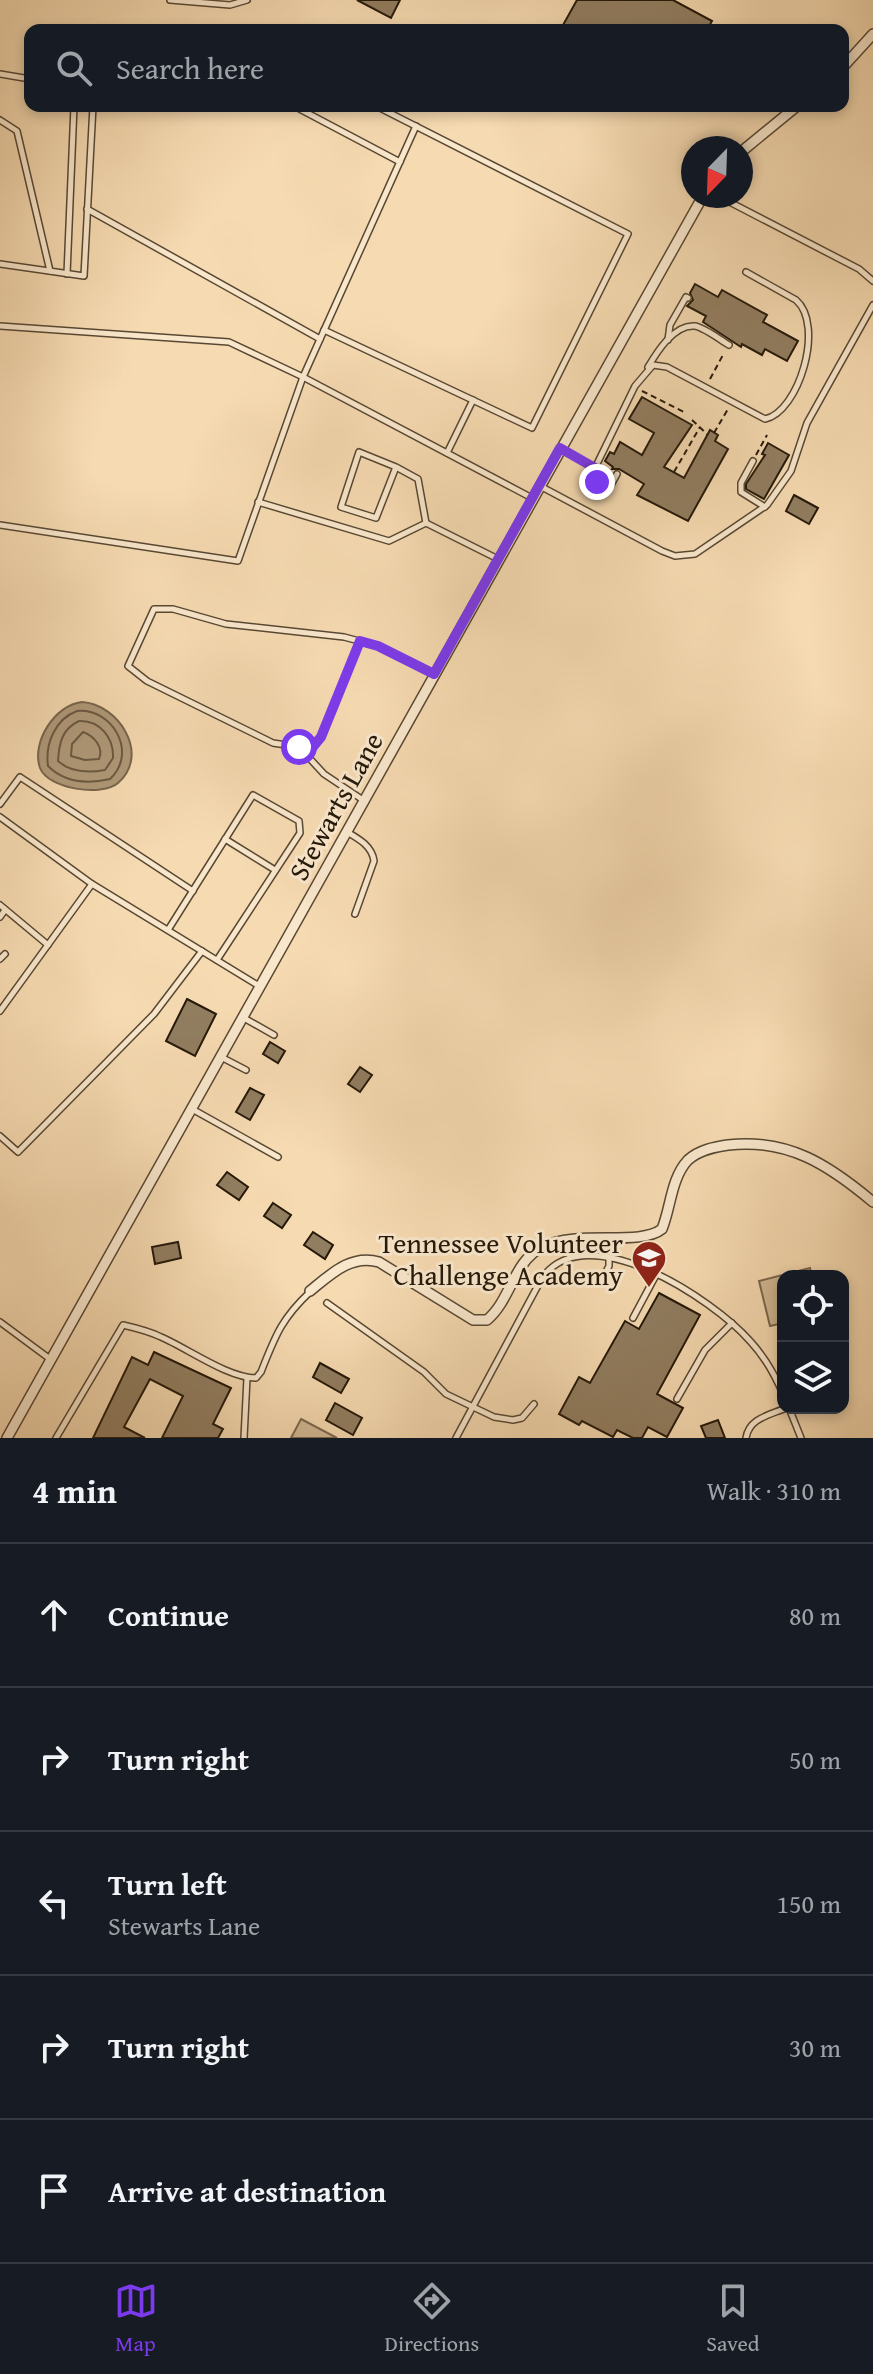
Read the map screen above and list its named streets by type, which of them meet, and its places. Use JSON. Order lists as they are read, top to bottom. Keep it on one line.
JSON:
{"streets":{"street":["Stewarts Lane"]},"places":{"school or university":["Tennessee Volunteer Challenge Academy"]},"north":"bottom left","page":{"search":"Search here","heading":["4 min","Walk · 310 m"],"list":[["Continue","80 m"],["Turn right","50 m"],["Turn left","Stewarts Lane","150 m"],["Turn right","30 m"],"Arrive at destination"],"nav":["Map","Directions","Saved"]}}
